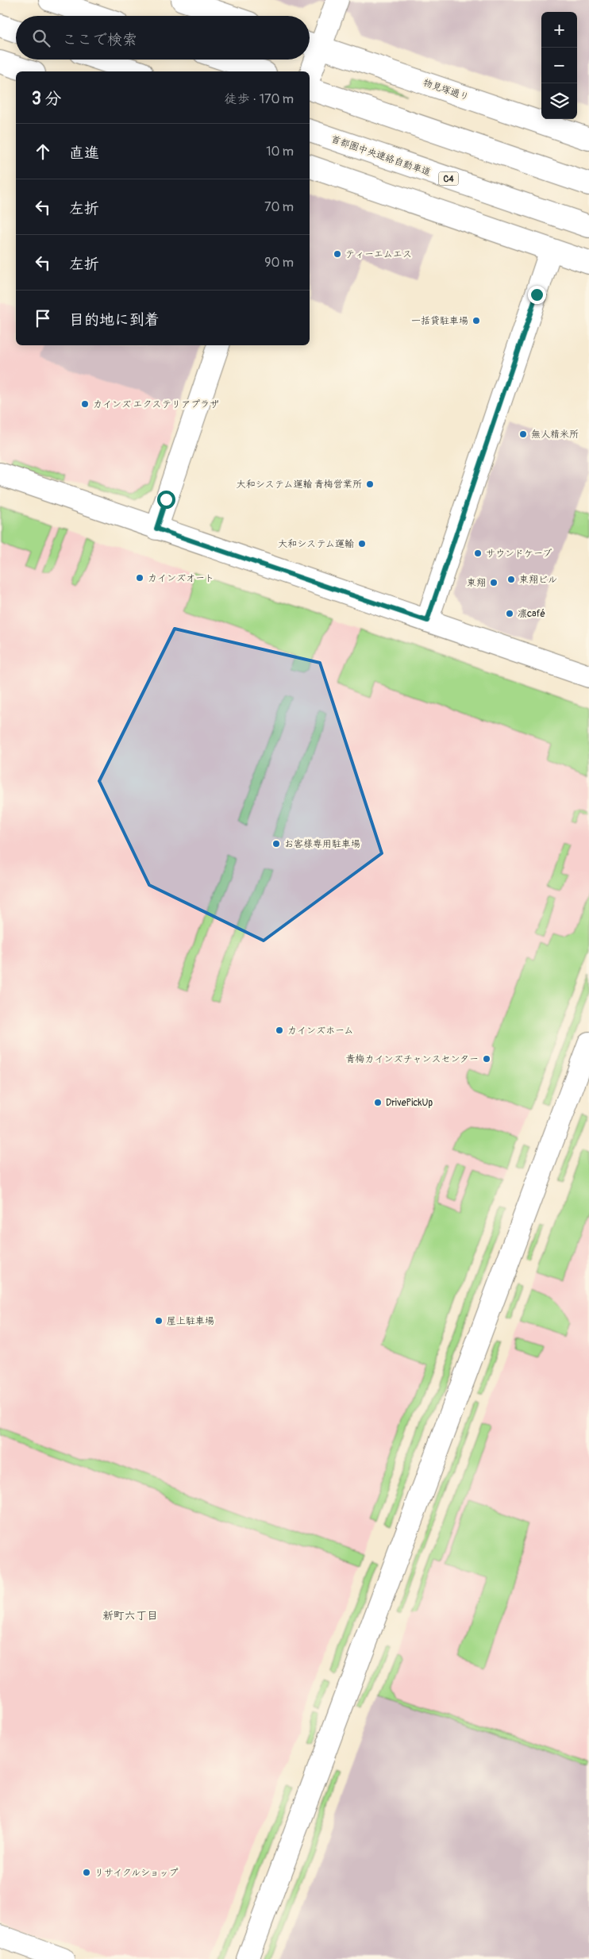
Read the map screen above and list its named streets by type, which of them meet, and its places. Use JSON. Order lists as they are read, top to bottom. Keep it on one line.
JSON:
{"streets":{"main road":["物見塚通り","首都圏中央連絡自動車道","C4"]},"districts":["新町六丁目"],"places":["ティーエムエス","一括貸駐車場","カインズ エクステリアプラザ","無人精米所","大和システム運輸 青梅営業所","大和システム運輸","サウンドケーブ","カインズオート","東翔ビル","東翔","凛café","お客様専用駐車場","カインズホーム","青梅カインズチャンスセンター","DrivePickUp","屋上駐車場","リサイクルショップ"],"page":{"map_buttons":["+","−"],"search":"ここで検索","heading":["3 分","徒歩 · 170 m"],"list":[["直進","10 m"],["左折","70 m"],["左折","90 m"],"目的地に到着"]}}
